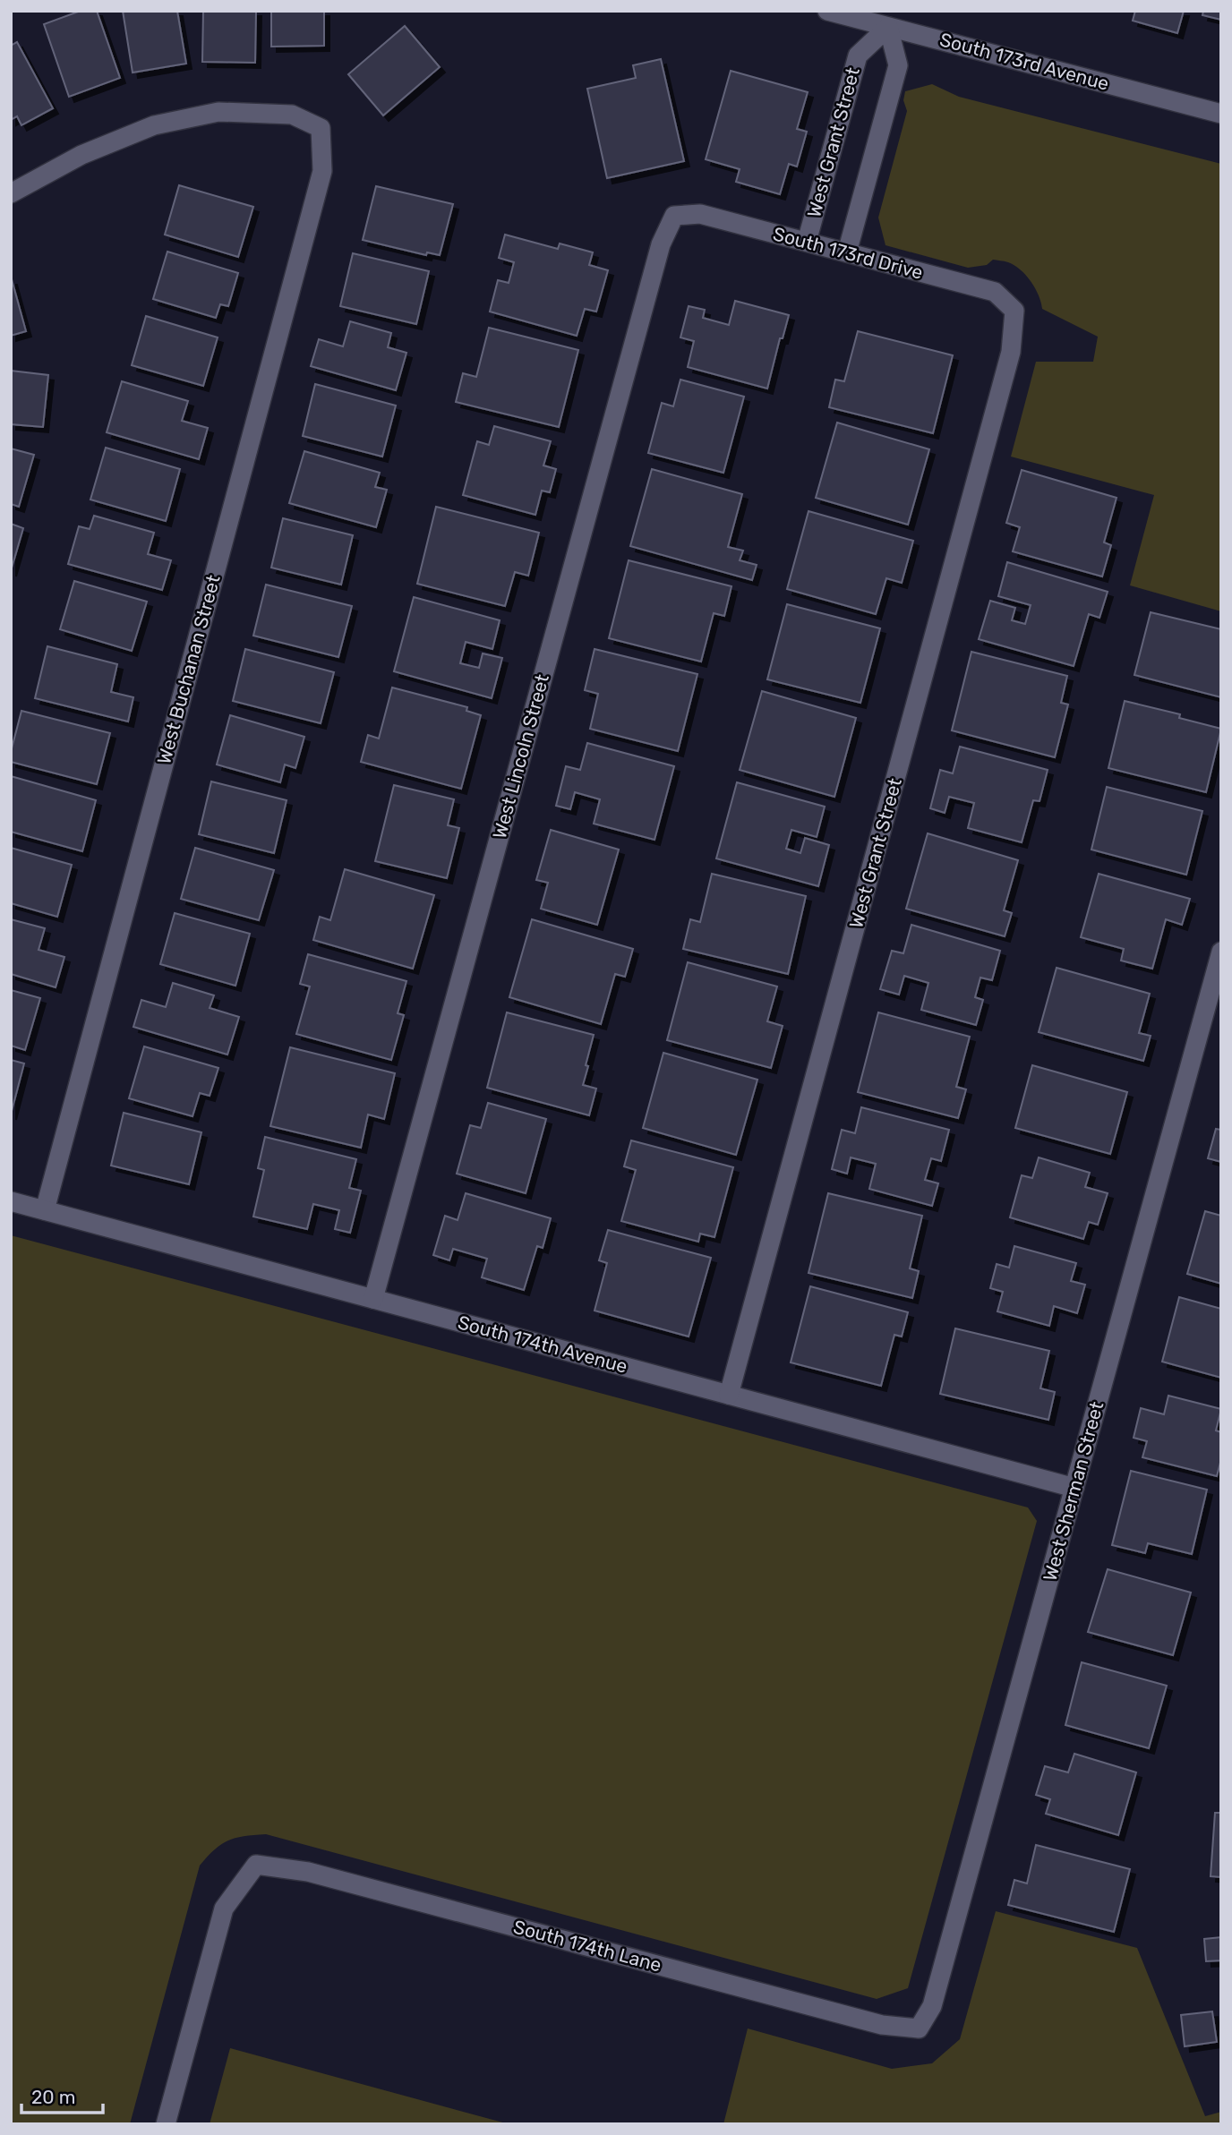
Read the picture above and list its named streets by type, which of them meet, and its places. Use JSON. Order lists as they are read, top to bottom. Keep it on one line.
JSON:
{"streets":{"street":["South 173rd Avenue","West Grant Street","South 173rd Drive","West Buchanan Street","West Lincoln Street","South 174th Avenue","West Sherman Street","South 174th Lane"]},"crossings":[["South 173rd Avenue","West Grant Street"],["West Grant Street","South 173rd Drive"],["West Grant Street","South 174th Avenue"],["South 173rd Drive","West Lincoln Street"],["West Buchanan Street","South 174th Avenue"],["West Lincoln Street","South 174th Avenue"],["South 174th Avenue","West Sherman Street"],["West Sherman Street","South 174th Lane"]],"scale_bar":"20 m"}
